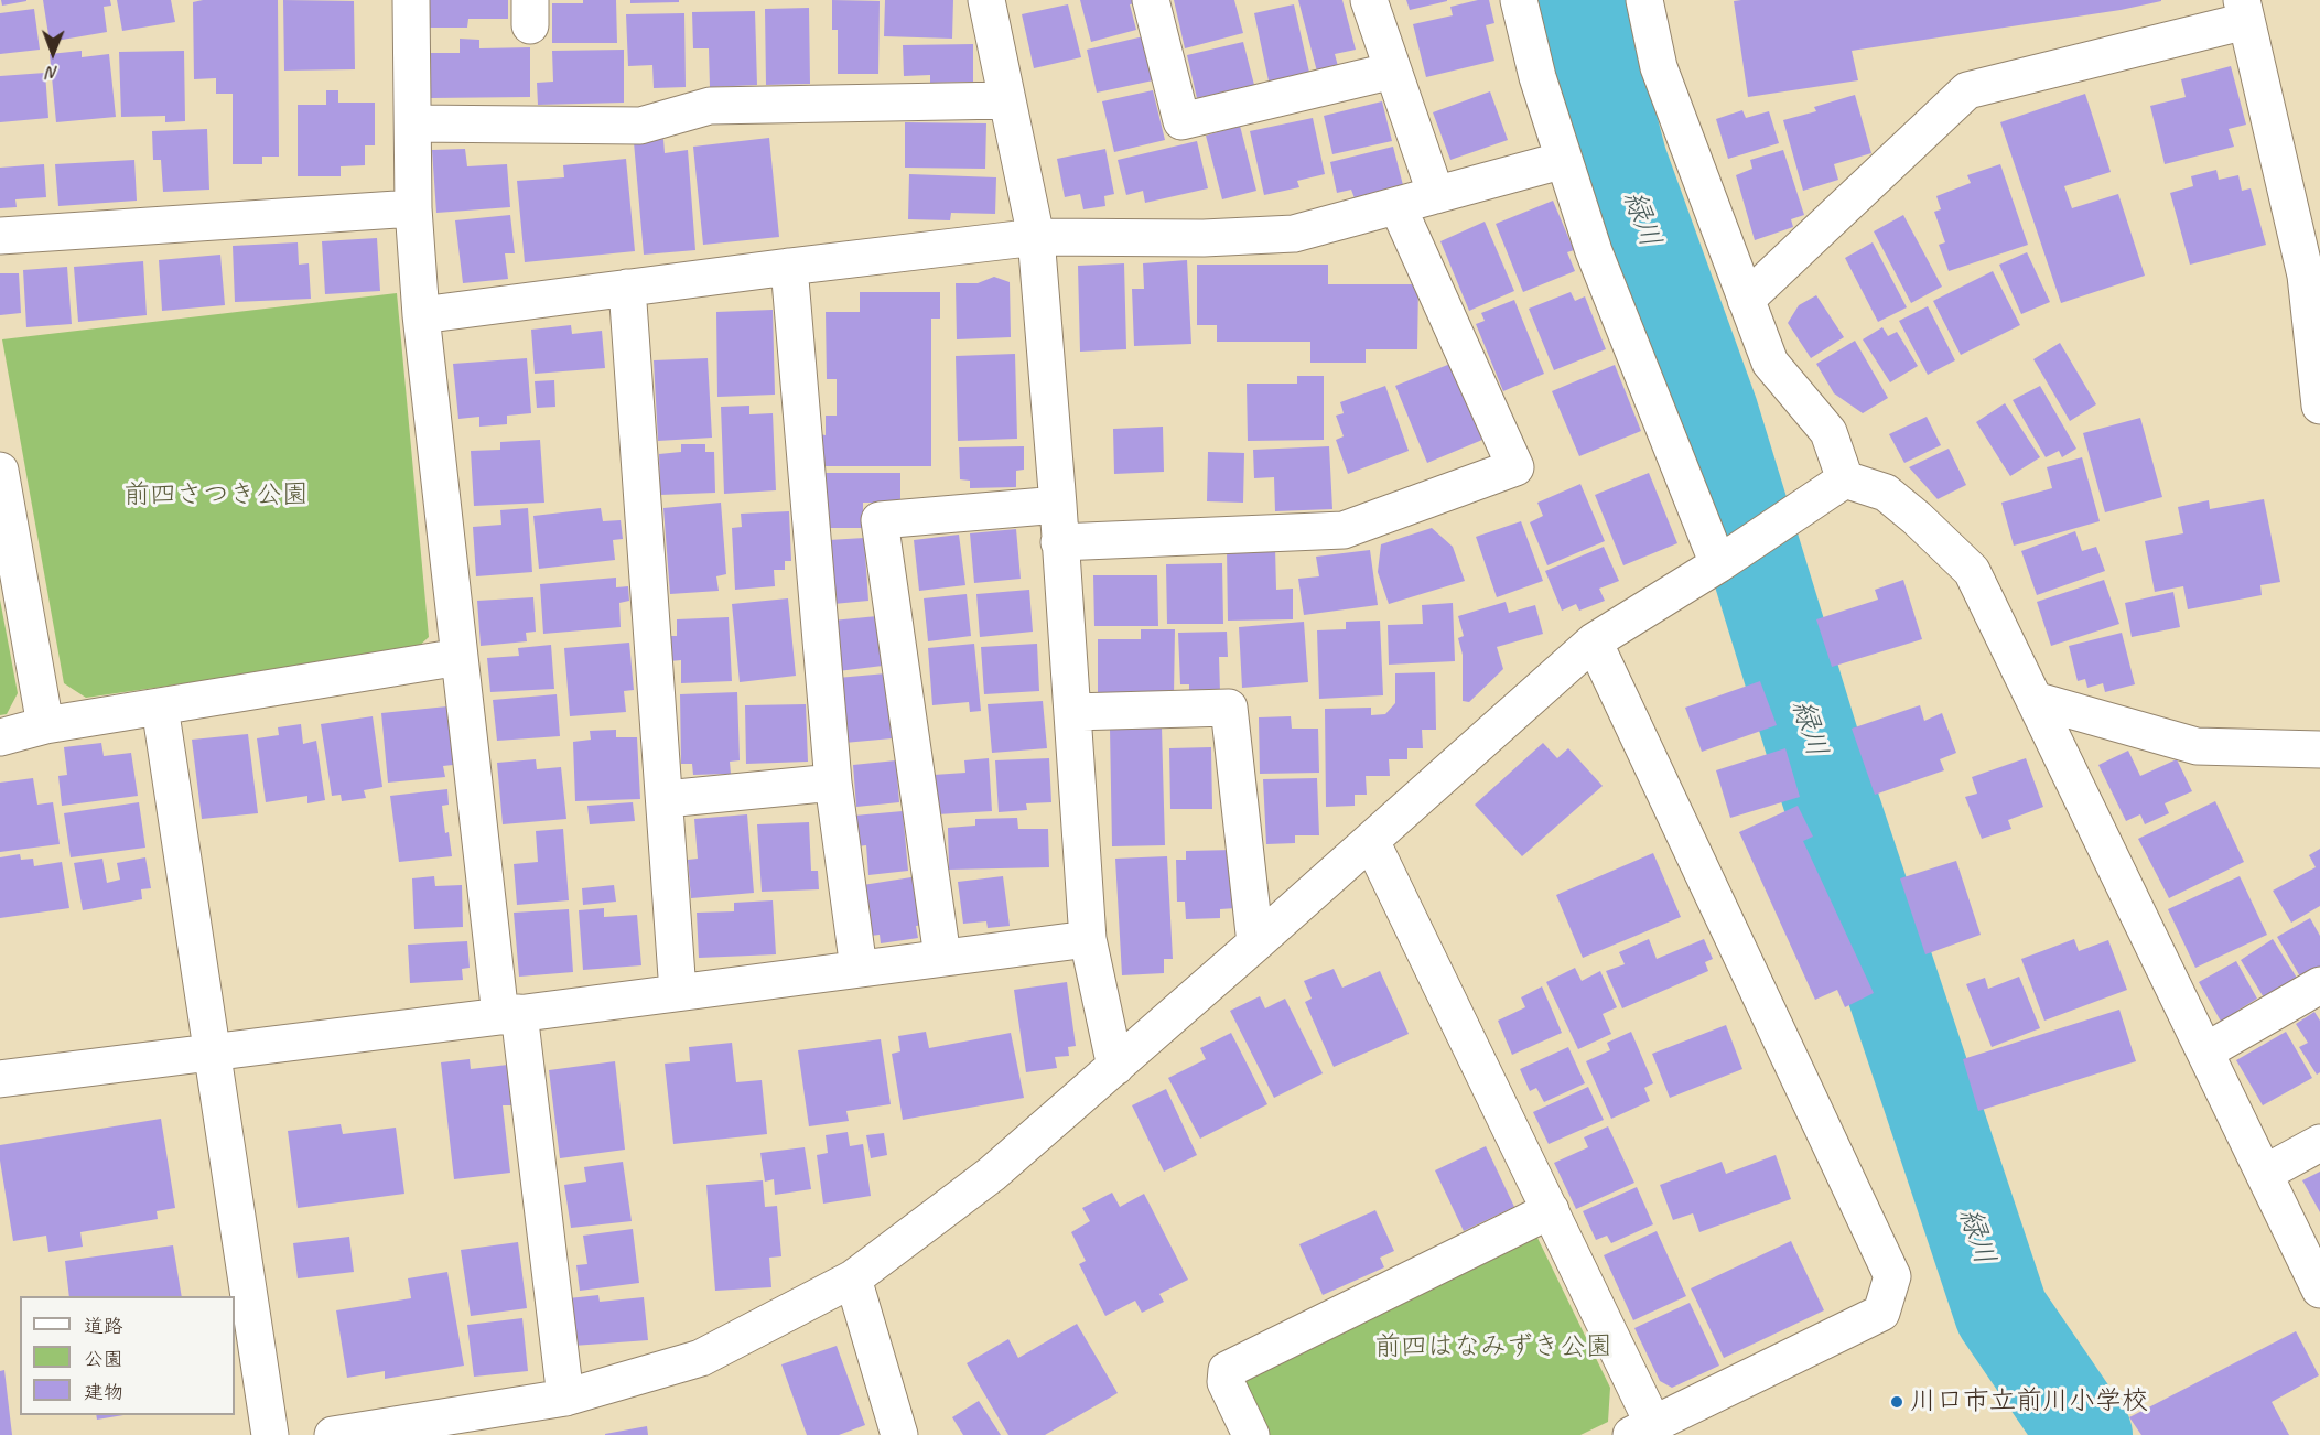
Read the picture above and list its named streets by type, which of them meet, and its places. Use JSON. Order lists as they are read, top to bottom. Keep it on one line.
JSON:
{"water":["緑川"],"parks":["前四さつき公園","前四はなみずき公園"],"places":["川口市立前川小学校"],"legend":["道路","公園","建物"],"north":"bottom"}
